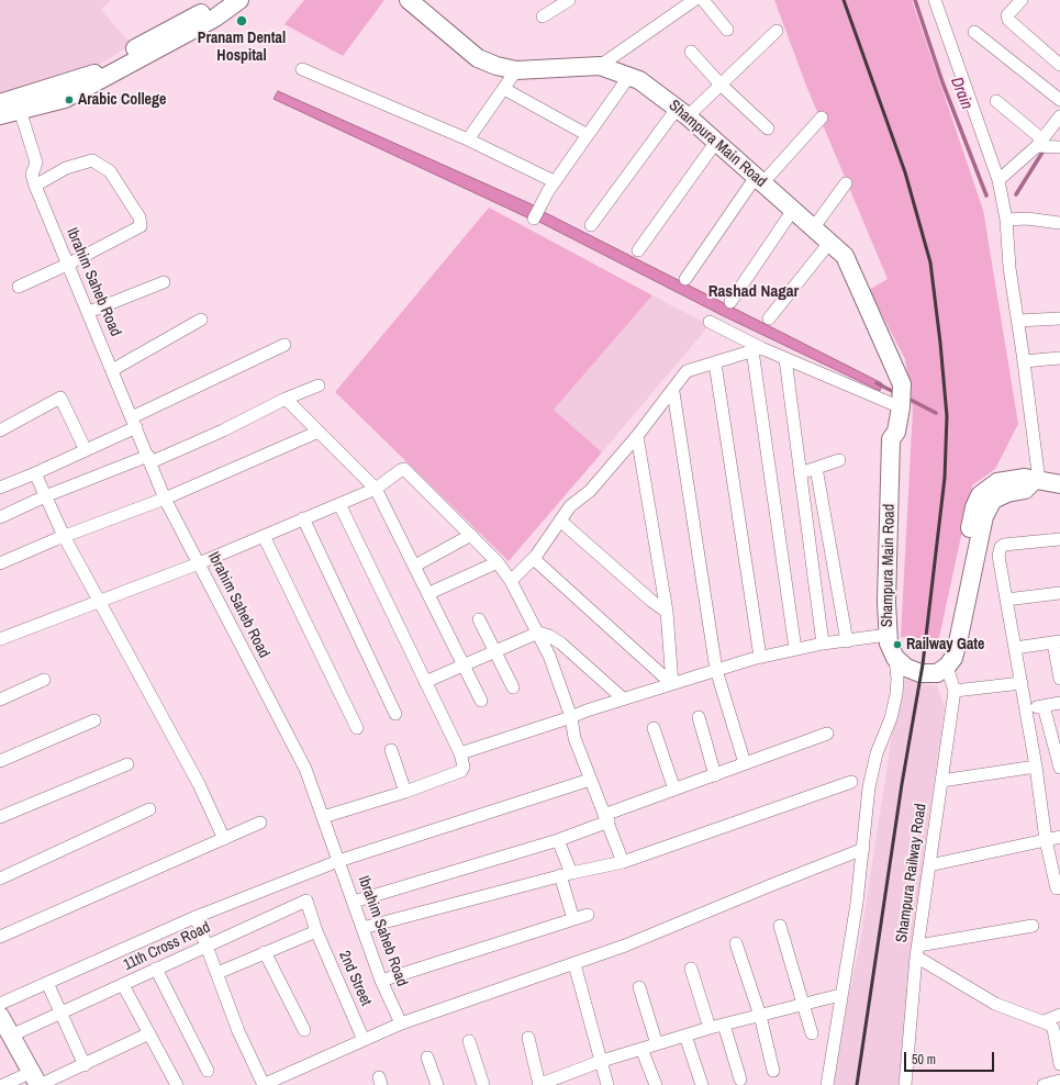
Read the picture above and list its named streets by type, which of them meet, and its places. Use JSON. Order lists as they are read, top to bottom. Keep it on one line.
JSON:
{"streets":{"street":["Shampura Main Road","Ibrahim Saheb Road","Shampura Railway Road","11th Cross Road","2nd Street"]},"crossings":[["11th Cross Road","2nd Street"]],"districts":["Rashad Nagar"],"water":["Drain"],"places":["Pranam Dental Hospital","Arabic College","Railway Gate"],"scale_bar":"50 m"}
